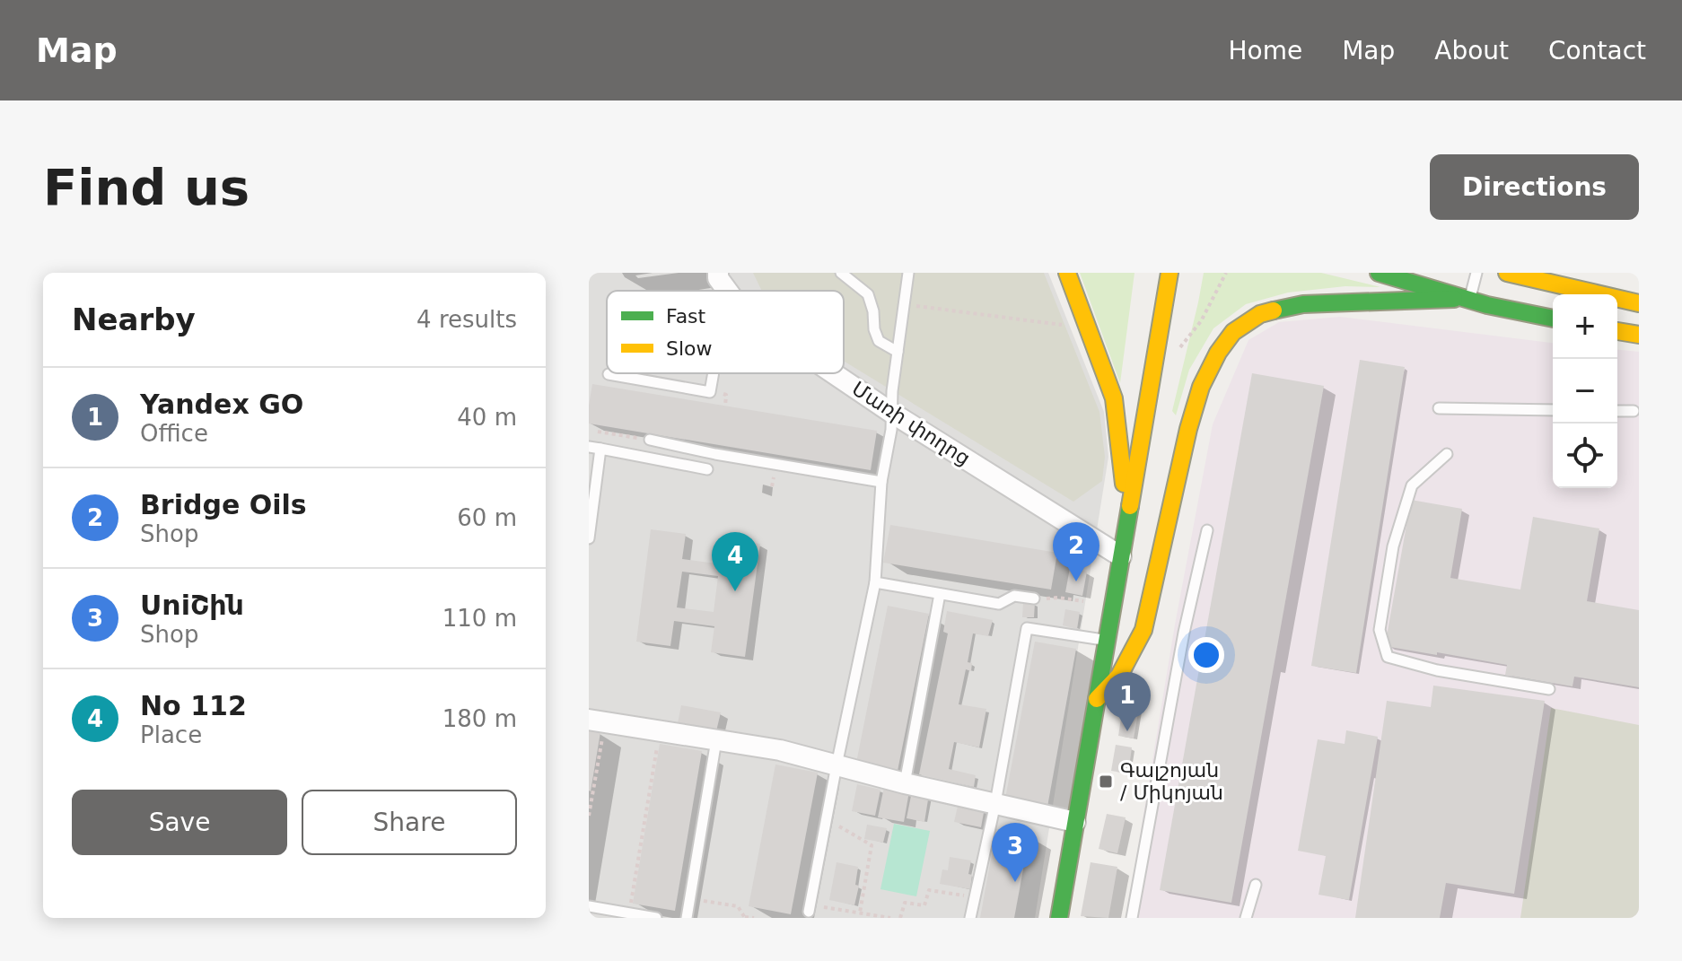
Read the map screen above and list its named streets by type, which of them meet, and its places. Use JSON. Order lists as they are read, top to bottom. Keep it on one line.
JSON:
{"streets":{"street":["Մառի փողոց"]},"places":{"transit":["Գալշոյան / Միկոյան"]},"legend":["Fast","Slow"],"page":{"header":"Map","nav":["Home","Map","About","Contact"],"buttons":["Directions",["Save","Share"]],"title":"Find us","heading":["Nearby","4 results"],"map_buttons":["+","−"],"list":[{"mark":"1","name":"Yandex GO","note":"Office","value":"40 m"},{"mark":"2","name":"Bridge Oils","note":"Shop","value":"60 m"},{"mark":"3","name":"UniՇին","note":"Shop","value":"110 m"},{"mark":"4","name":"No 112","note":"Place","value":"180 m"}],"pins":["2","4","1","3"]}}
